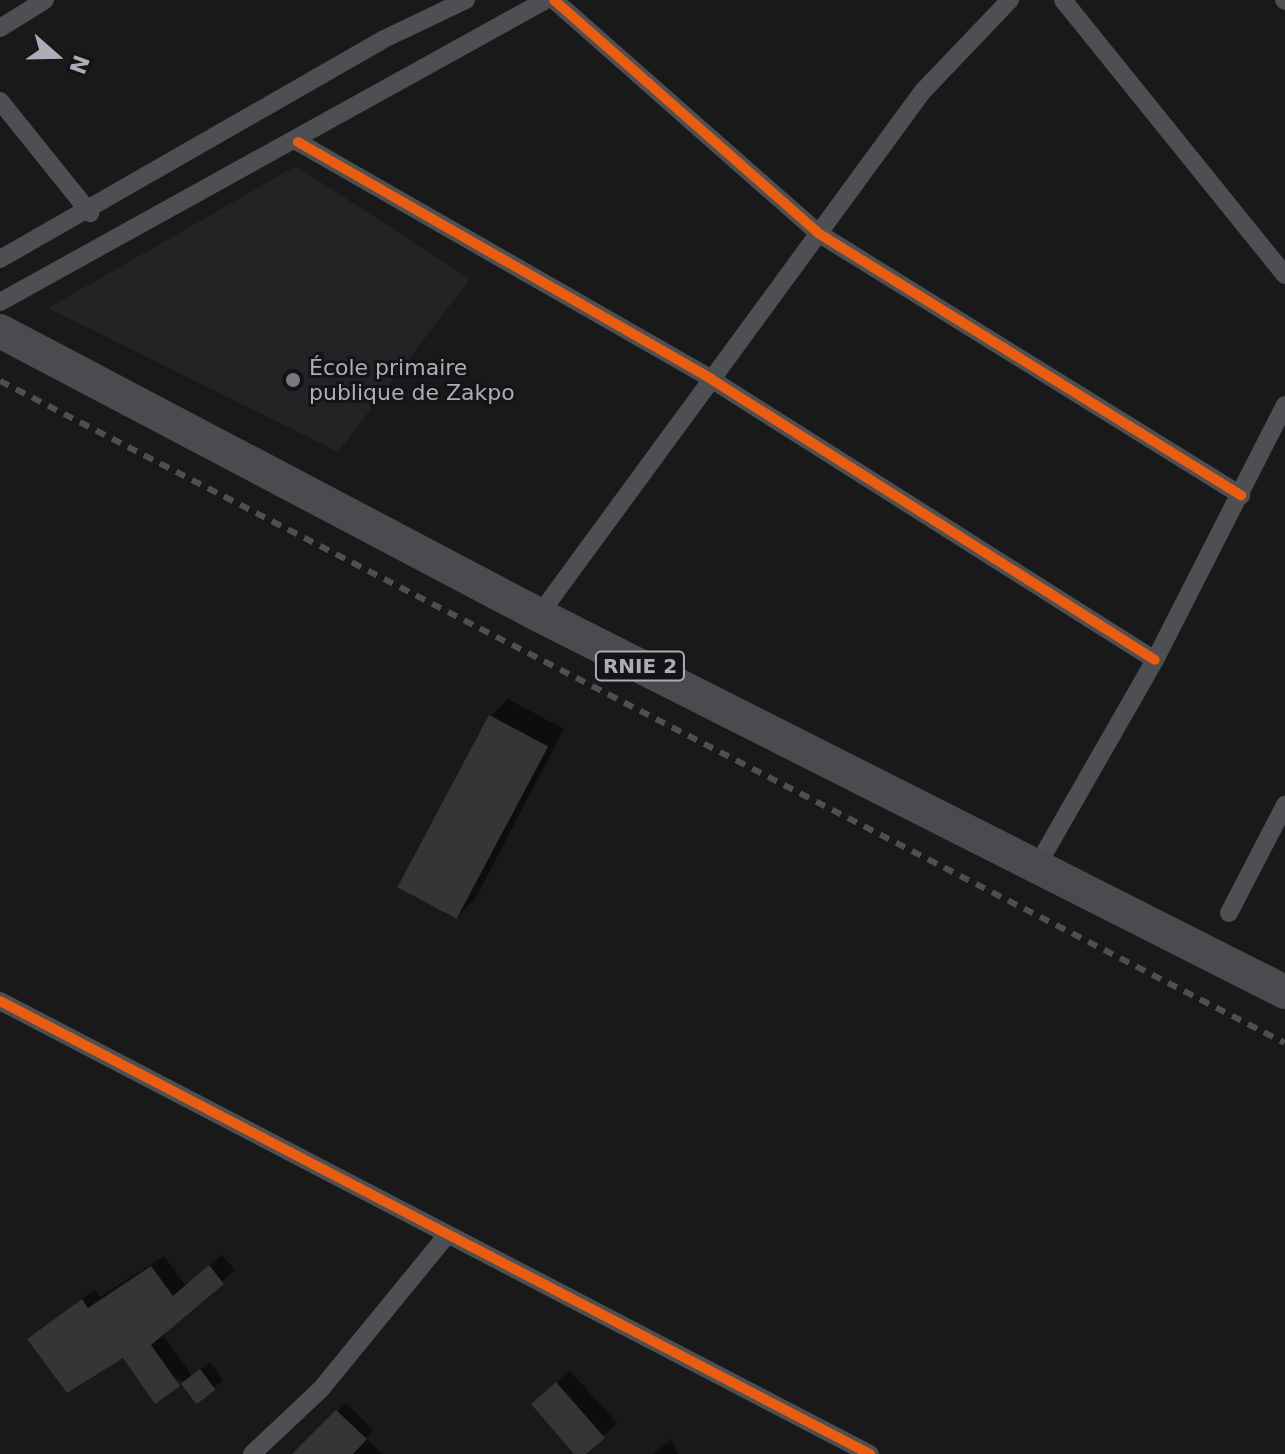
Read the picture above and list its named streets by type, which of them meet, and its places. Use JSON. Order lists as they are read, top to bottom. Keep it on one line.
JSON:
{"streets":{"highway":["RNIE 2"]},"places":["École primaire publique de Zakpo"],"north":"right"}
